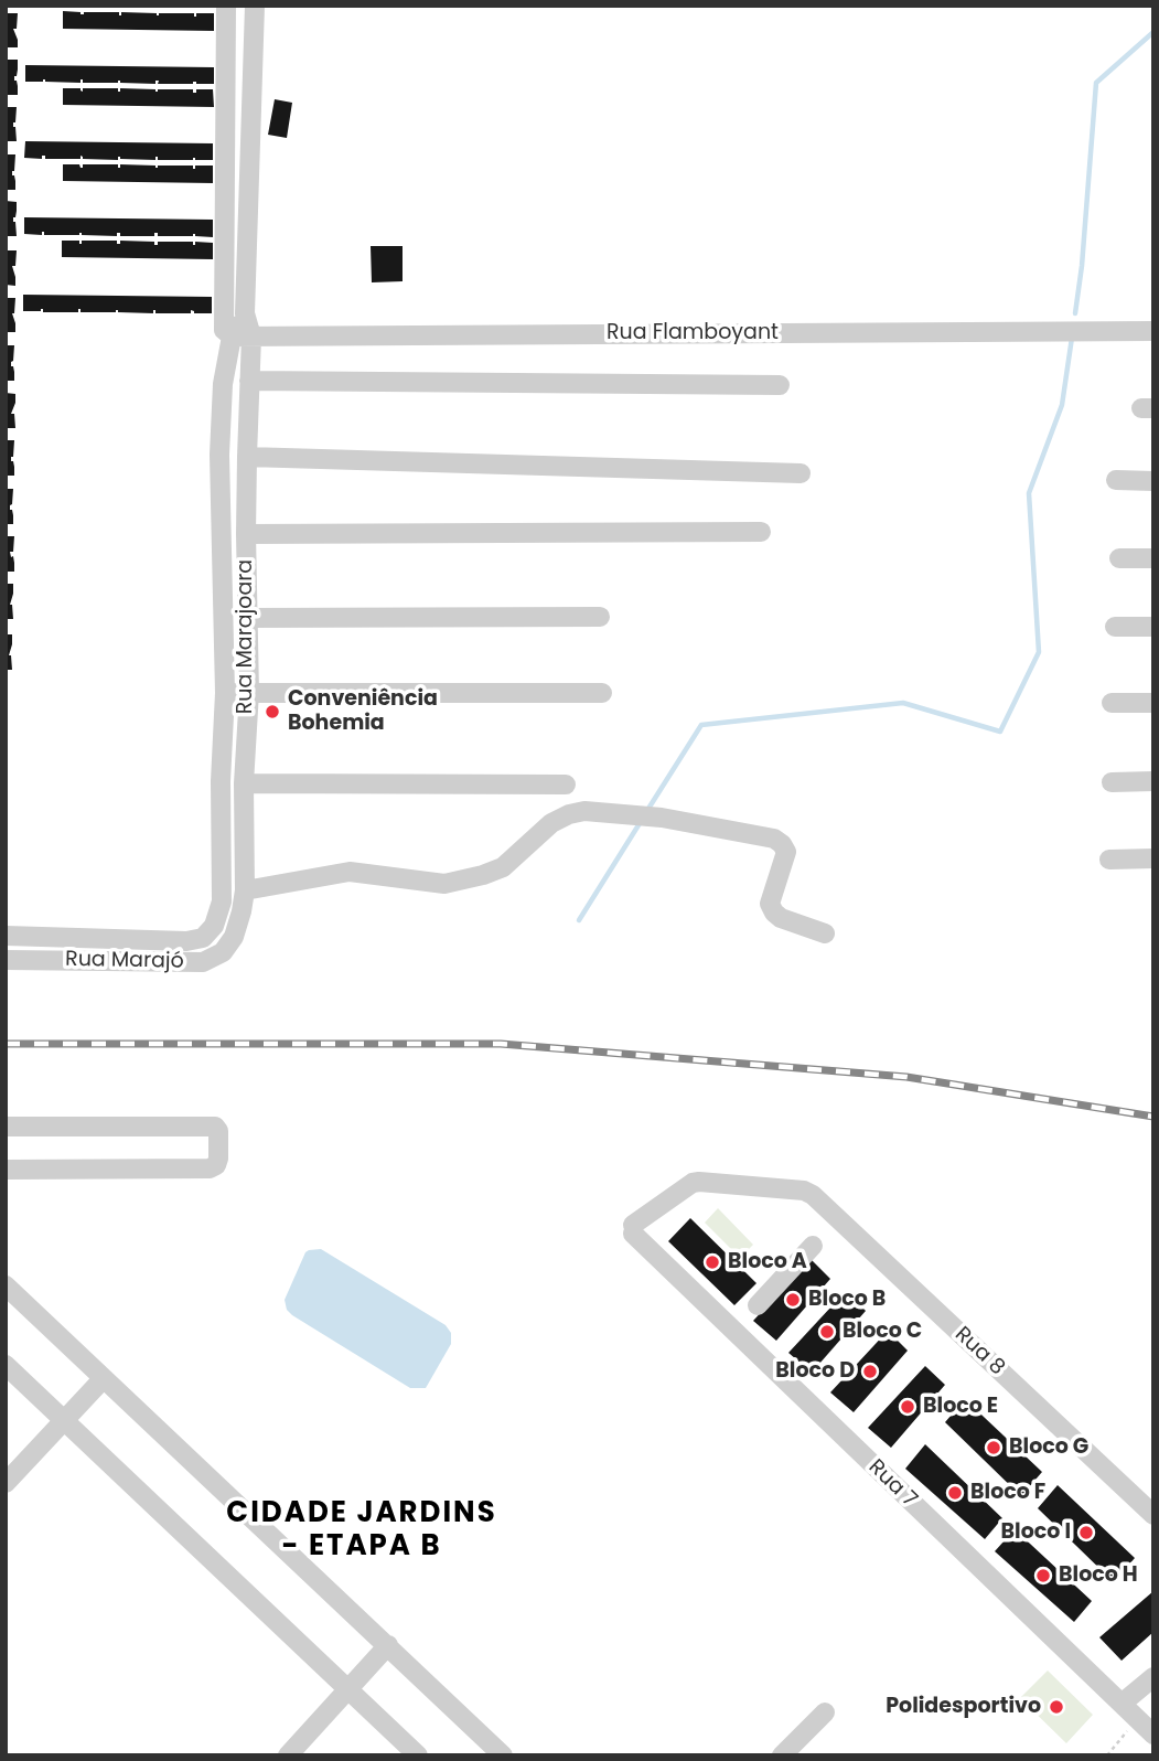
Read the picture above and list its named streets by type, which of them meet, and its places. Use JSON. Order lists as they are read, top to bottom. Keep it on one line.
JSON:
{"streets":{"street":["Rua Flamboyant","Rua Marajoara","Rua Marajó","Rua 8","Rua 7"]},"crossings":[["Rua Flamboyant","Rua Marajoara"],["Rua Marajoara","Rua Marajó"],["Rua 8","Rua 7"]],"districts":["CIDADE JARDINS - ETAPA B"],"places":["Conveniência Bohemia","Bloco A","Bloco B","Bloco C","Bloco D","Bloco E","Bloco G","Bloco F","Bloco I","Bloco H","Polidesportivo"]}
